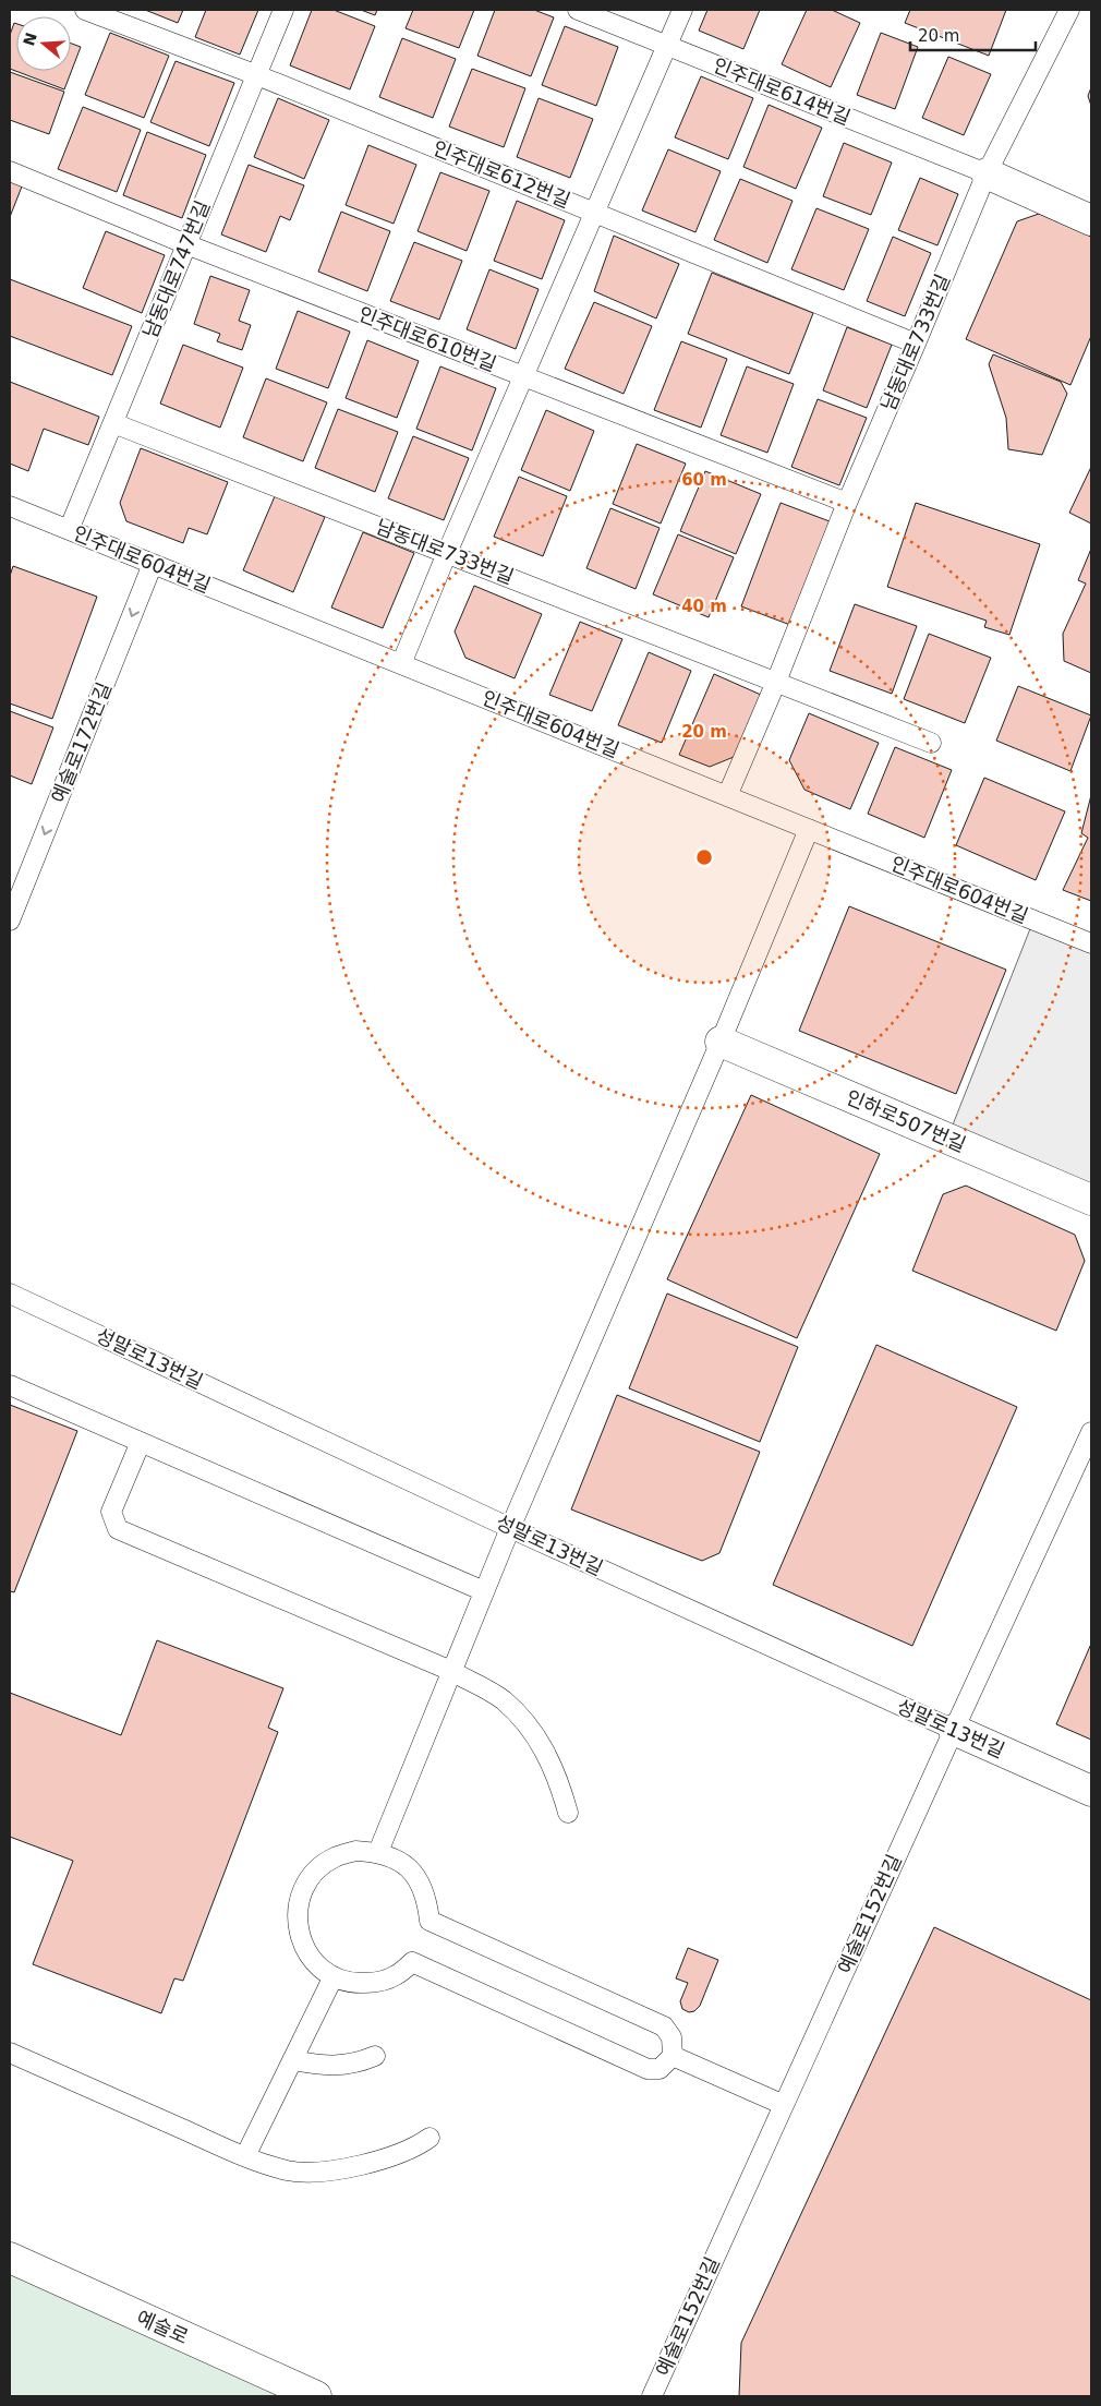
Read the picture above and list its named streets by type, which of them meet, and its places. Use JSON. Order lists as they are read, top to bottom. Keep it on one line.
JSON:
{"streets":{"street":["인하로507번길","성말로13번길","예술로"],"lane":["인주대로614번길","인주대로612번길","남동대로747번길","인주대로610번길","남동대로733번길","인주대로604번길","예술로172번길","예술로152번길"]},"crossings":[["인주대로614번길","남동대로733번길"],["인주대로612번길","남동대로747번길"],["인주대로612번길","남동대로733번길"],["남동대로747번길","인주대로610번길"],["남동대로747번길","남동대로733번길"],["남동대로747번길","인주대로604번길"],["인주대로610번길","남동대로733번길"],["남동대로733번길","인주대로604번길"],["인주대로604번길","예술로172번길"],["성말로13번길","예술로152번길"]],"one_way":["예술로172번길"],"scale_bar":"20 m","north":"left","rings":["60 m","40 m","20 m"]}
